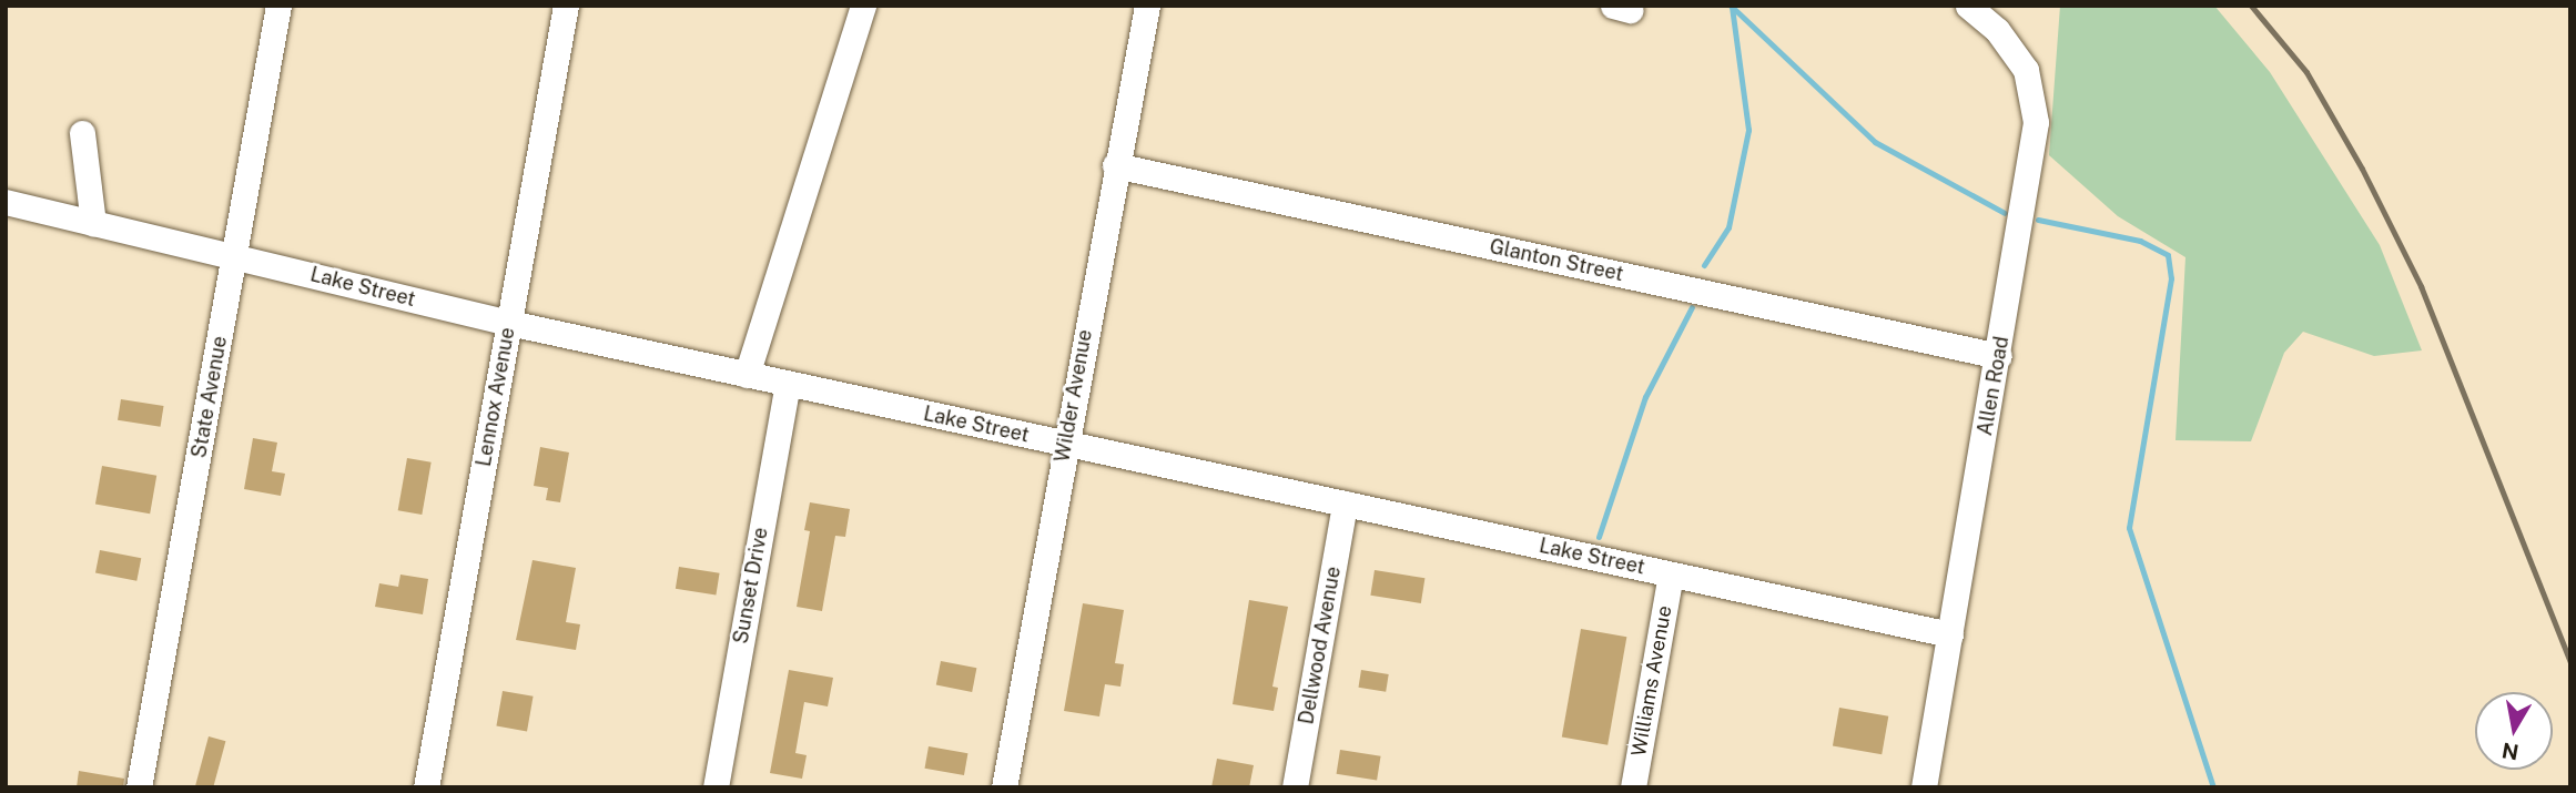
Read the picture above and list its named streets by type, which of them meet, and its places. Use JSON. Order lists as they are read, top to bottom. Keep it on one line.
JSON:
{"streets":{"street":["Glanton Street","Lake Street","Allen Road","Wilder Avenue","State Avenue","Lennox Avenue","Sunset Drive","Dellwood Avenue","Williams Avenue"]},"crossings":[["Glanton Street","Allen Road"],["Glanton Street","Wilder Avenue"],["Lake Street","Allen Road"],["Lake Street","Wilder Avenue"],["Lake Street","State Avenue"],["Lake Street","Lennox Avenue"],["Lake Street","Sunset Drive"],["Lake Street","Dellwood Avenue"],["Lake Street","Williams Avenue"]],"north":"bottom"}
